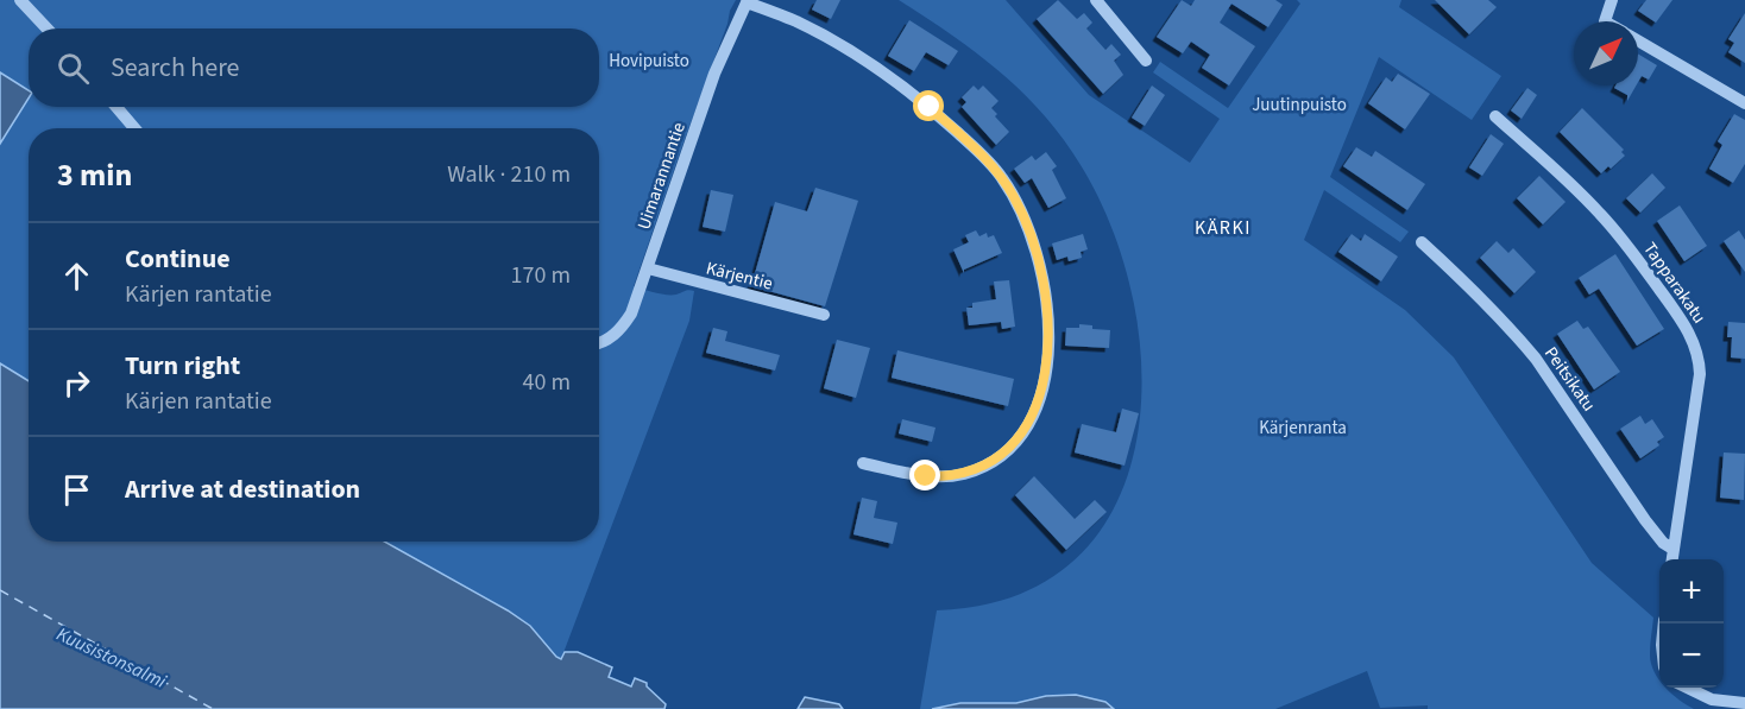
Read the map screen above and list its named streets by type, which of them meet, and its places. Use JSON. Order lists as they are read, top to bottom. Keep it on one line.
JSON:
{"streets":{"street":["Uimarannantie","Kärjentie","Tapparakatu","Peitsikatu"]},"crossings":[["Uimarannantie","Kärjentie"],["Tapparakatu","Peitsikatu"]],"districts":["KÄRKI"],"water":["Kuusistonsalmi"],"parks":["Hovipuisto","Juutinpuisto","Kärjenranta"],"north":"top right","page":{"search":"Search here","heading":["3 min","Walk · 210 m"],"list":[["Continue","Kärjen rantatie","170 m"],["Turn right","Kärjen rantatie","40 m"],"Arrive at destination"],"map_buttons":["+","−"]}}
